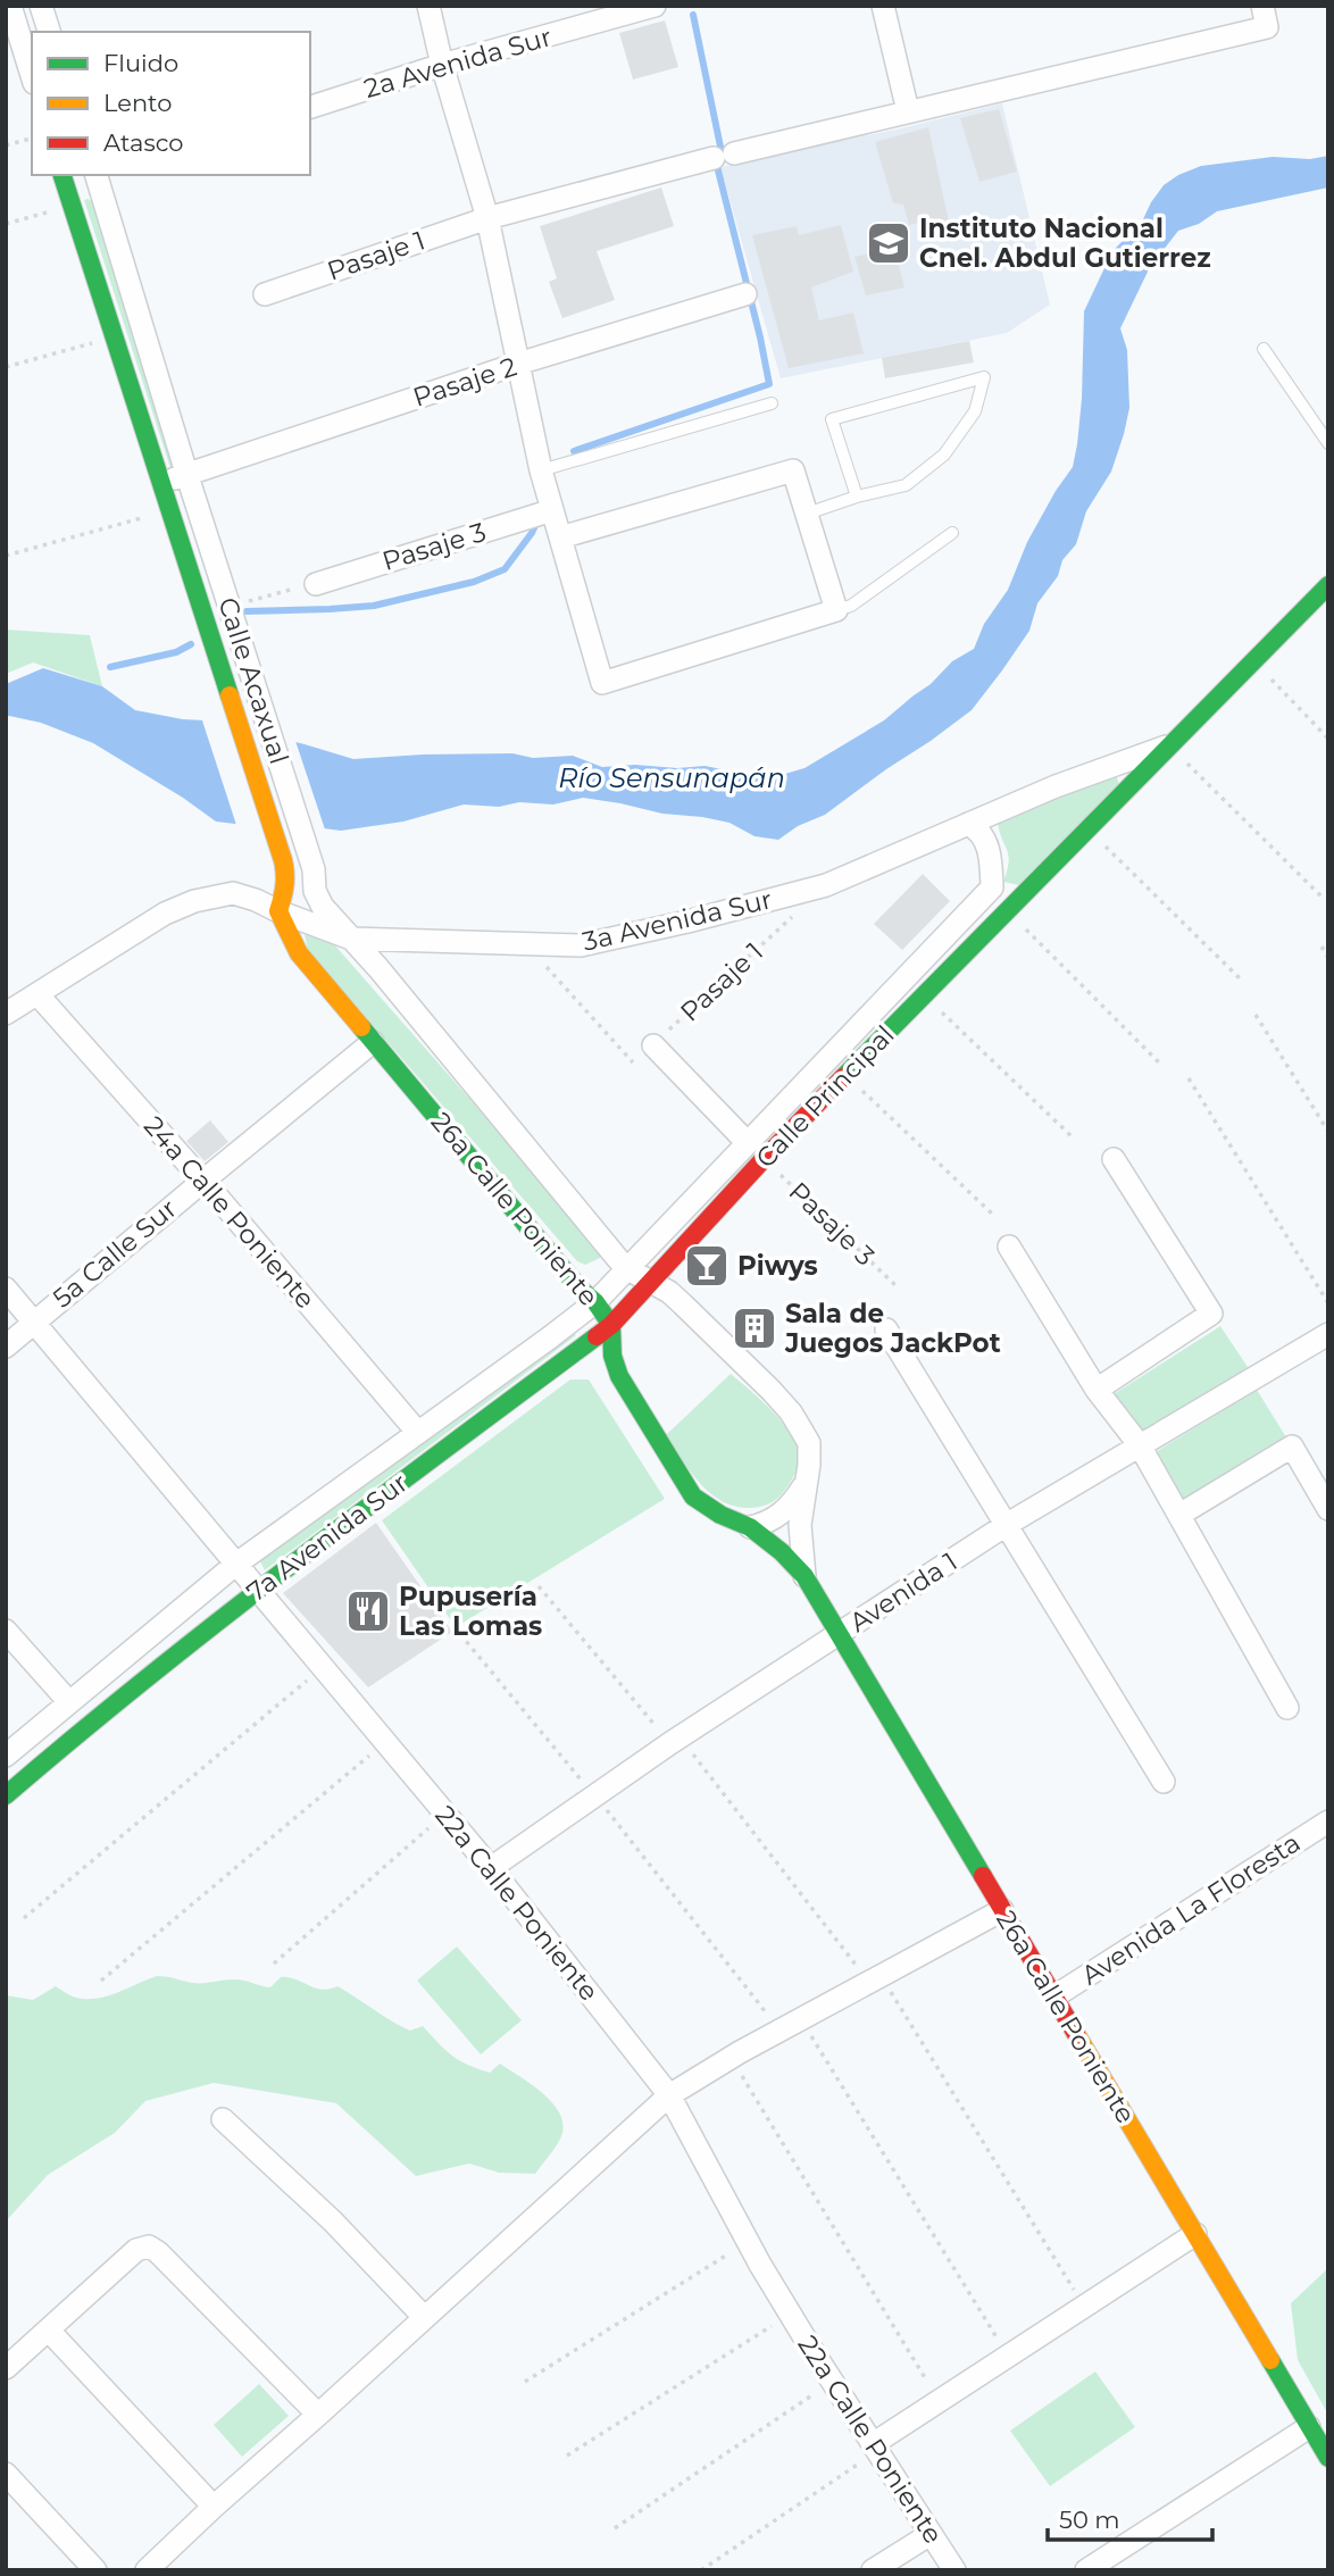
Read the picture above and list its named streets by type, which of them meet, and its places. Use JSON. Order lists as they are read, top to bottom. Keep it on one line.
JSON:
{"streets":{"street":["2a Avenida Sur","Pasaje 1","Pasaje 2","Pasaje 3","Calle Acaxual","3a Avenida Sur","Calle Principal","26a Calle Poniente","24a Calle Poniente","5a Calle Sur","7a Avenida Sur","Avenida 1","22a Calle Poniente","Avenida La Floresta"]},"crossings":[["Pasaje 1","3a Avenida Sur"],["Pasaje 2","Calle Acaxual"],["Pasaje 3","Calle Principal"],["Calle Acaxual","3a Avenida Sur"],["Calle Acaxual","26a Calle Poniente"],["3a Avenida Sur","Calle Principal"],["3a Avenida Sur","26a Calle Poniente"],["3a Avenida Sur","24a Calle Poniente"],["Calle Principal","26a Calle Poniente"],["Calle Principal","7a Avenida Sur"],["26a Calle Poniente","5a Calle Sur"],["26a Calle Poniente","7a Avenida Sur"],["26a Calle Poniente","Avenida 1"],["26a Calle Poniente","Avenida La Floresta"],["24a Calle Poniente","5a Calle Sur"],["24a Calle Poniente","7a Avenida Sur"],["5a Calle Sur","22a Calle Poniente"],["7a Avenida Sur","22a Calle Poniente"],["Avenida 1","22a Calle Poniente"]],"water":["Río Sensunapán"],"places":{"school or university":["Instituto Nacional Cnel. Abdul Gutierrez"],"bar":["Piwys"],"building":["Sala de Juegos JackPot"],"restaurant":["Pupusería Las Lomas"]},"legend":["Fluido","Lento","Atasco"],"scale_bar":"50 m"}
